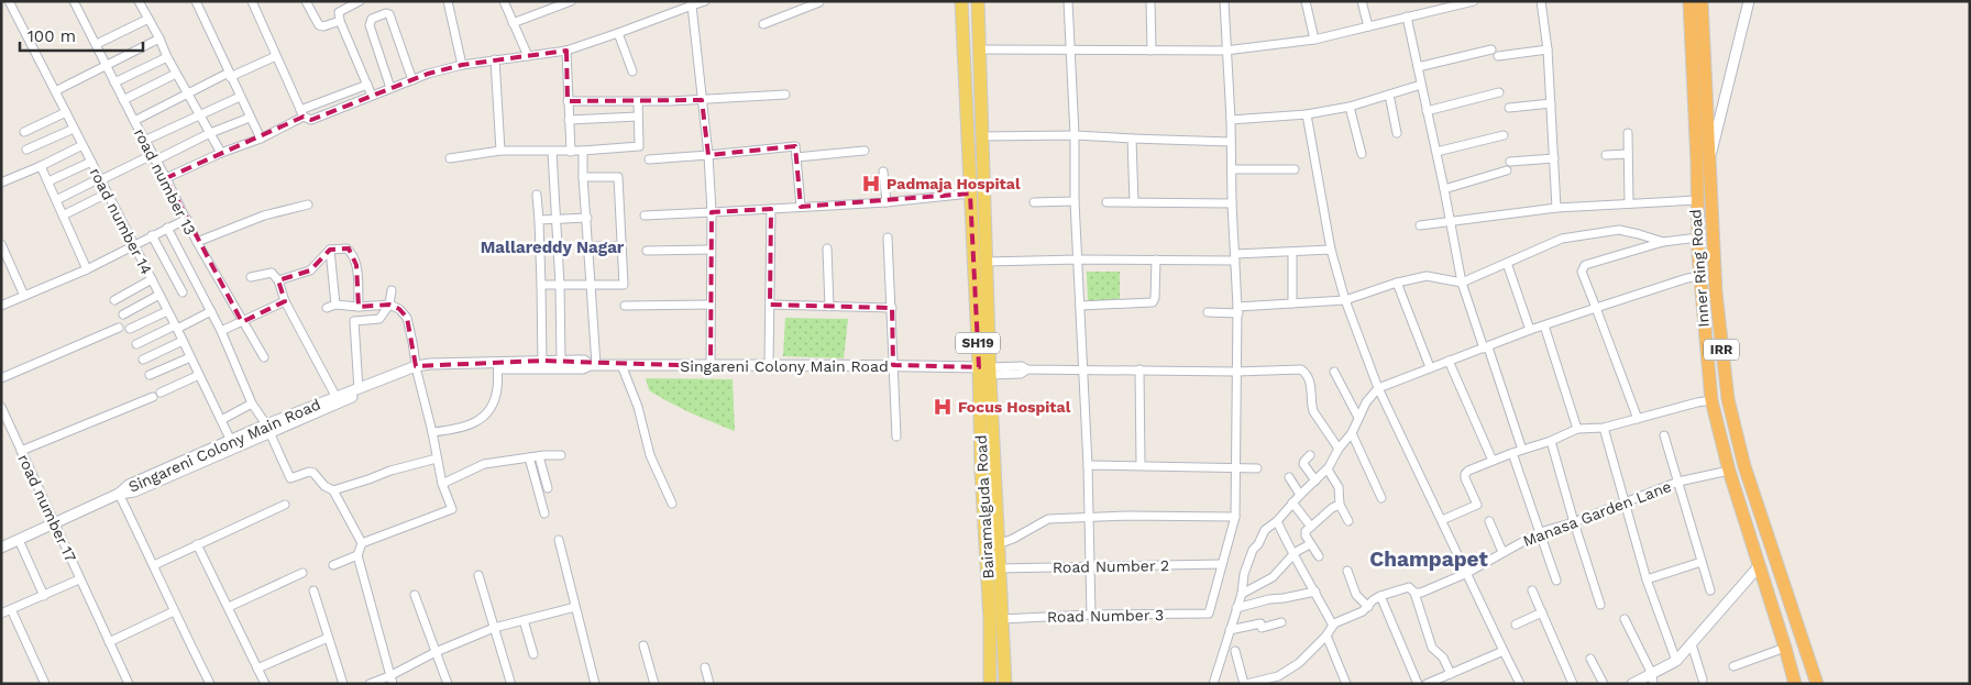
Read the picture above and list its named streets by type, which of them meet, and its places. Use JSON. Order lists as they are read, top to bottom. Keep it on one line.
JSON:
{"streets":{"highway":["Inner Ring Road","IRR"],"main road":["SH19","Bairamalguda Road"],"street":["road number 13","road number 14","Singareni Colony Main Road","road number 17","Manasa Garden Lane","Road Number 2","Road Number 3"]},"crossings":[["road number 14","Singareni Colony Main Road"],["Inner Ring Road","Manasa Garden Lane"],["Singareni Colony Main Road","Bairamalguda Road"],["Bairamalguda Road","Road Number 2"],["Bairamalguda Road","Road Number 3"],["Road Number 2","Road Number 3"]],"districts":["Mallareddy Nagar","Champapet"],"places":{"hospital":["Padmaja Hospital","Focus Hospital"]},"scale_bar":"100 m"}
